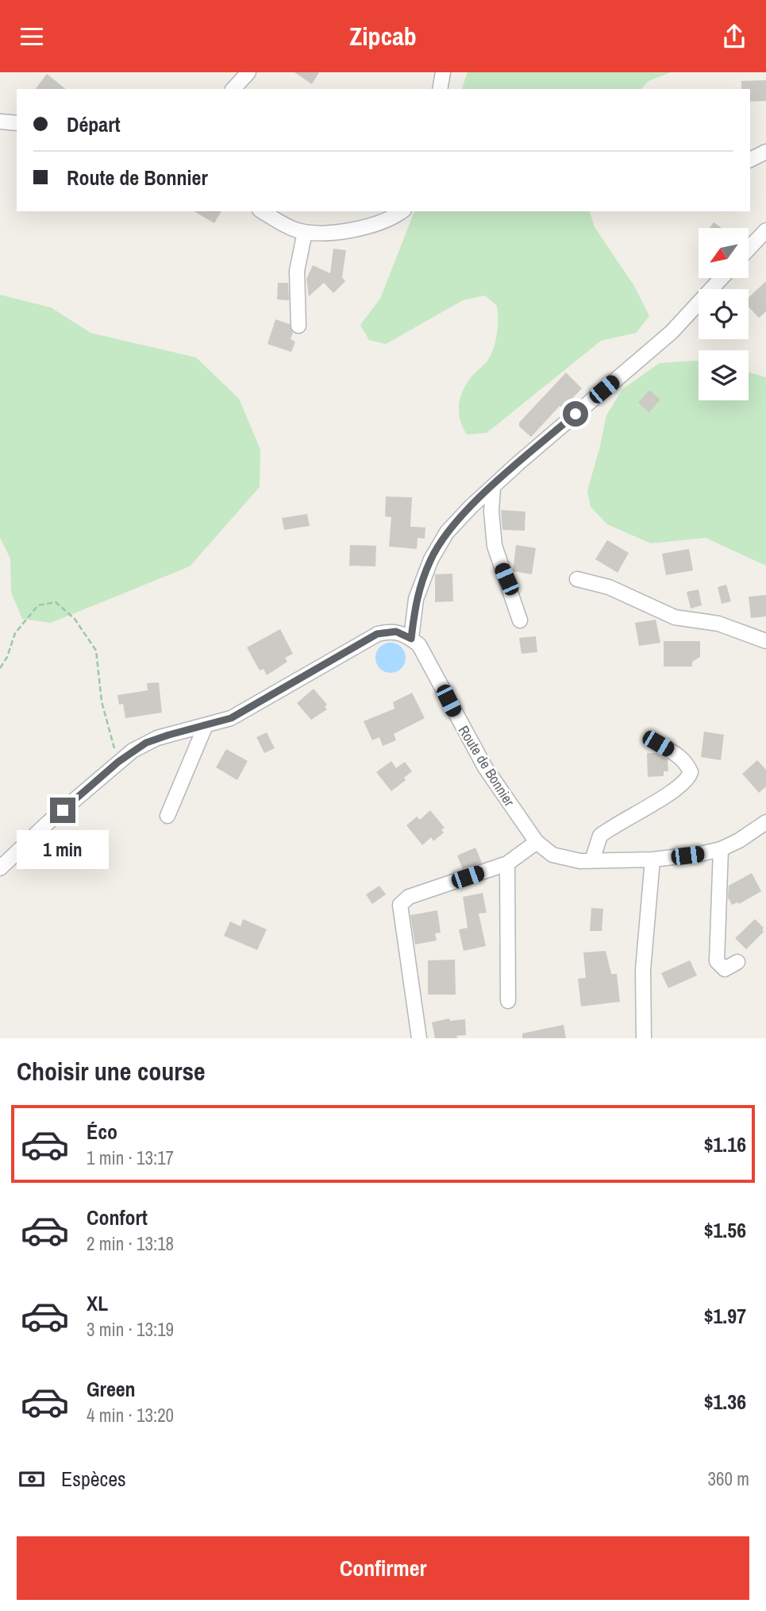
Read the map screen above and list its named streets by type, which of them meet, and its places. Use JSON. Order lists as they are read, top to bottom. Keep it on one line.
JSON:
{"streets":{"street":["Route de Bonnier"]},"north":"bottom left","page":{"header":"Zipcab","banner":["Départ","Route de Bonnier"],"bubble":"1 min","heading":"Choisir une course","list":[{"name":"Éco","note":"1 min · 13:17","value":"$1.16"},{"name":"Confort","note":"2 min · 13:18","value":"$1.56"},{"name":"XL","note":"3 min · 13:19","value":"$1.97"},{"name":"Green","note":"4 min · 13:20","value":"$1.36"}],"pay":["Espèces","360 m"],"buttons":"Confirmer"}}
